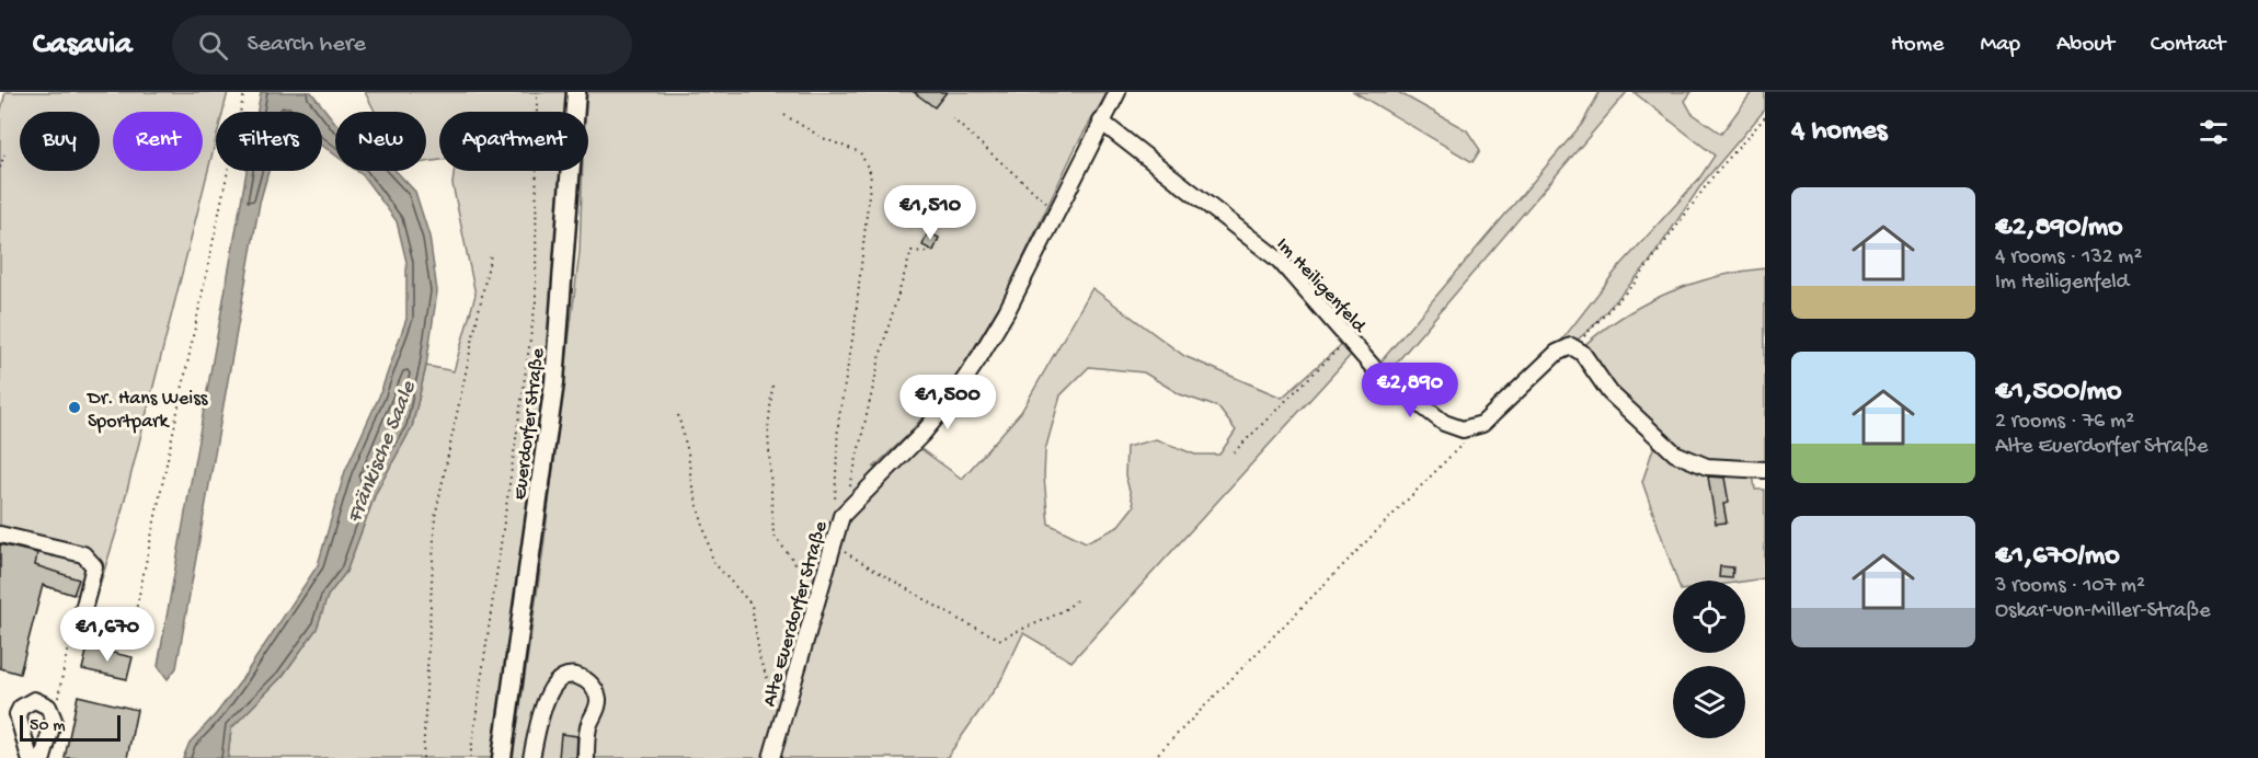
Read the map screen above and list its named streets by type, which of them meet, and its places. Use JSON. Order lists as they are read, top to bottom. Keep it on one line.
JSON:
{"streets":{"main road":["Euerdorfer Straße"],"street":["Im Heiligenfeld","Alte Euerdorfer Straße"]},"crossings":[["Im Heiligenfeld","Alte Euerdorfer Straße"]],"water":["Fränkische Saale"],"places":["Dr. Hans Weiss Sportpark"],"scale_bar":"50 m","page":{"header":"Casavia","search":"Search here","nav":["Home","Map","About","Contact"],"heading":"4 homes","chip":["Buy","Rent","Filters","New","Apartment"],"list":[{"name":"€2,890/mo","note":"4 rooms · 132 m² · Im Heiligenfeld"},{"name":"€1,500/mo","note":"2 rooms · 76 m² · Alte Euerdorfer Straße"},{"name":"€1,670/mo","note":"3 rooms · 107 m² · Oskar-von-Miller-Straße"}],"price":["€1,510","€2,890","€1,500","€1,670"],"scale":"50 m"}}
